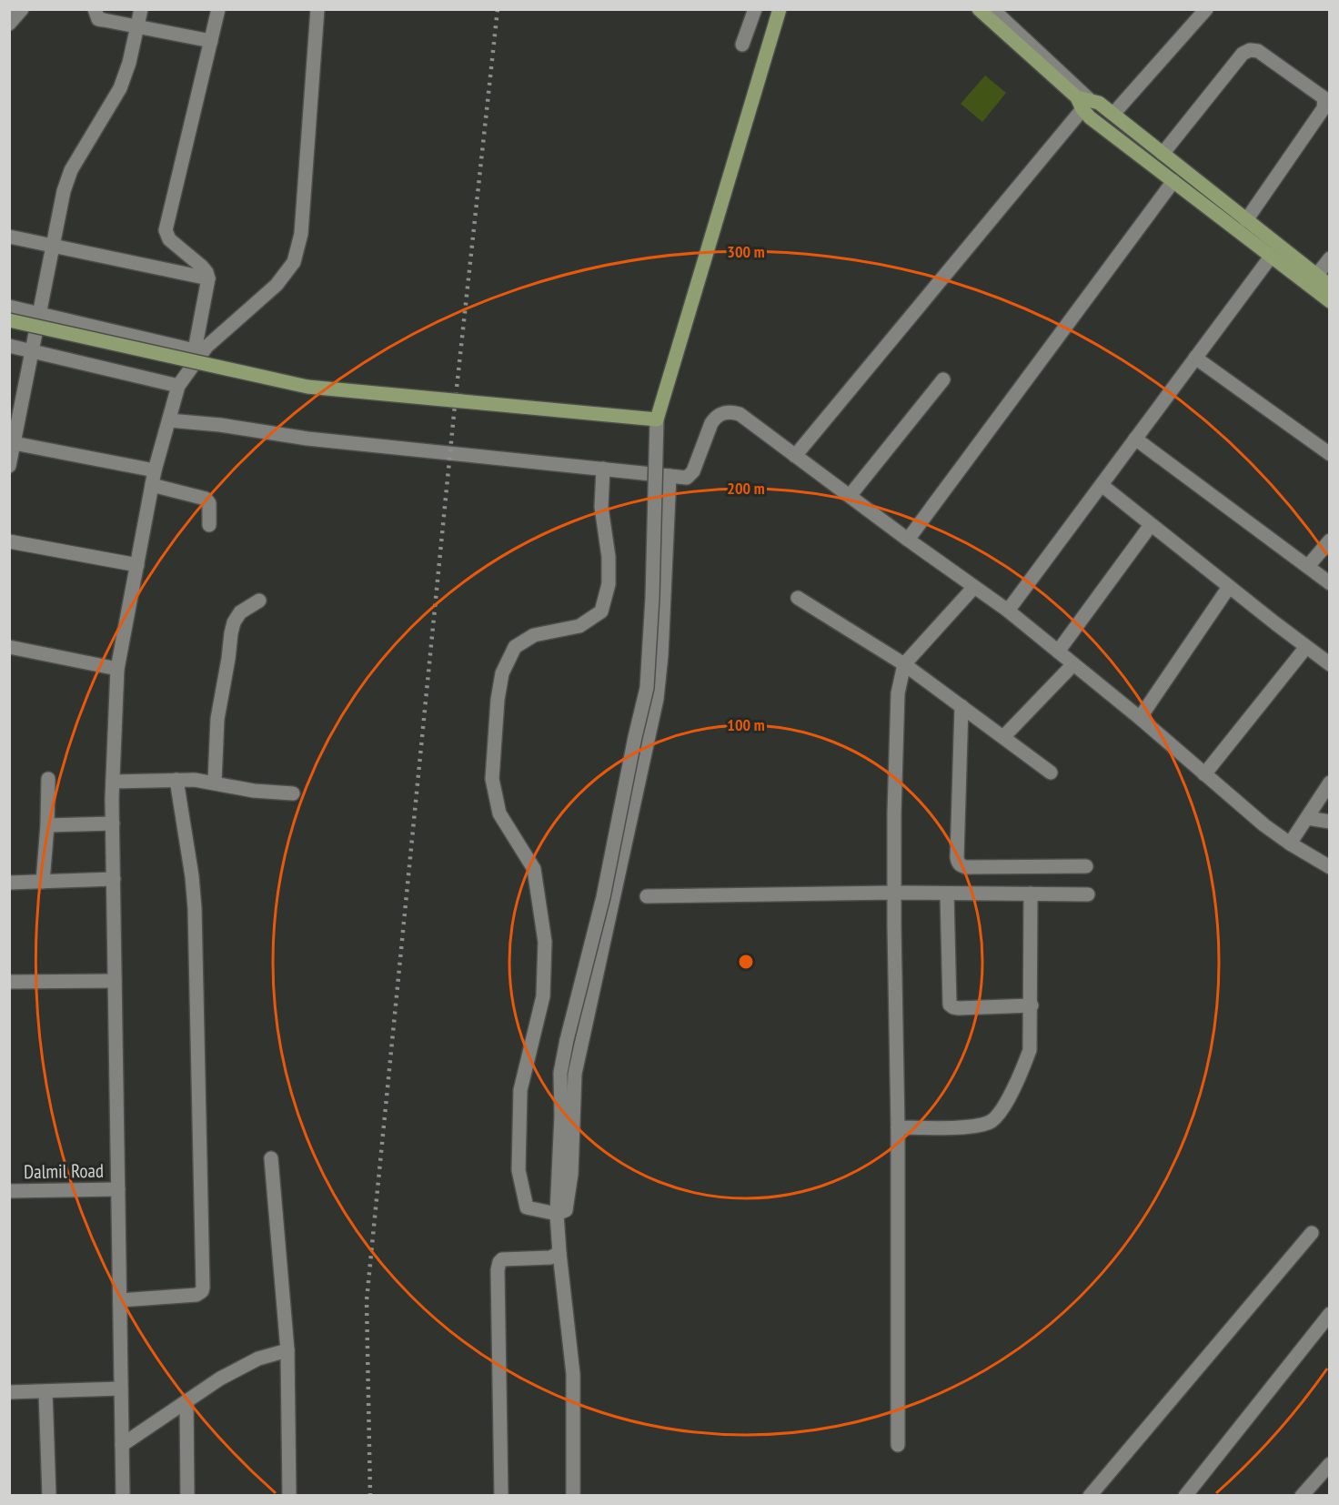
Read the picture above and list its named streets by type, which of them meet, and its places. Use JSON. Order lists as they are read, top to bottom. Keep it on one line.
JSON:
{"streets":{"street":["Dalmil Road"]},"rings":["300 m","200 m","100 m"]}
